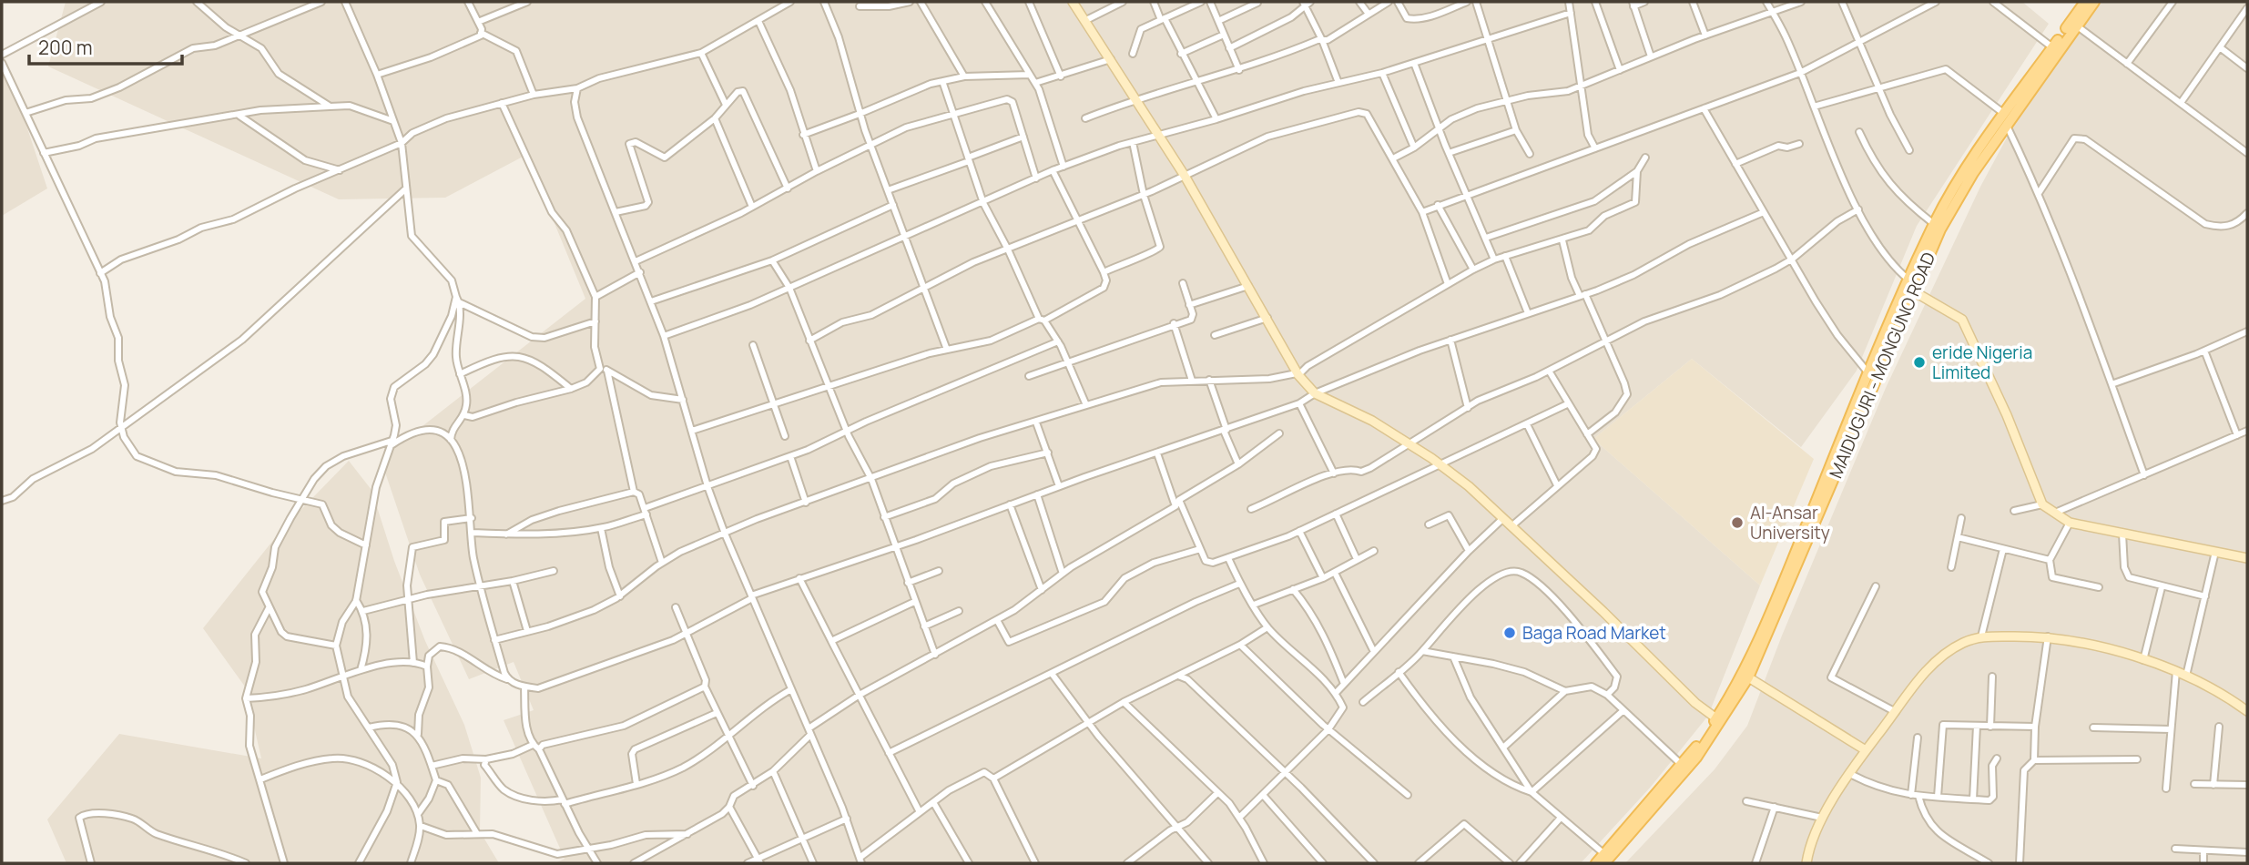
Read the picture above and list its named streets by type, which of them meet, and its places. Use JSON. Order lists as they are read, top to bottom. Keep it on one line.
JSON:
{"streets":{"main road":["MAIDUGURI - MONGUNO ROAD"]},"places":["eride Nigeria Limited","Al-Ansar University","Baga Road Market"],"scale_bar":"200 m"}
